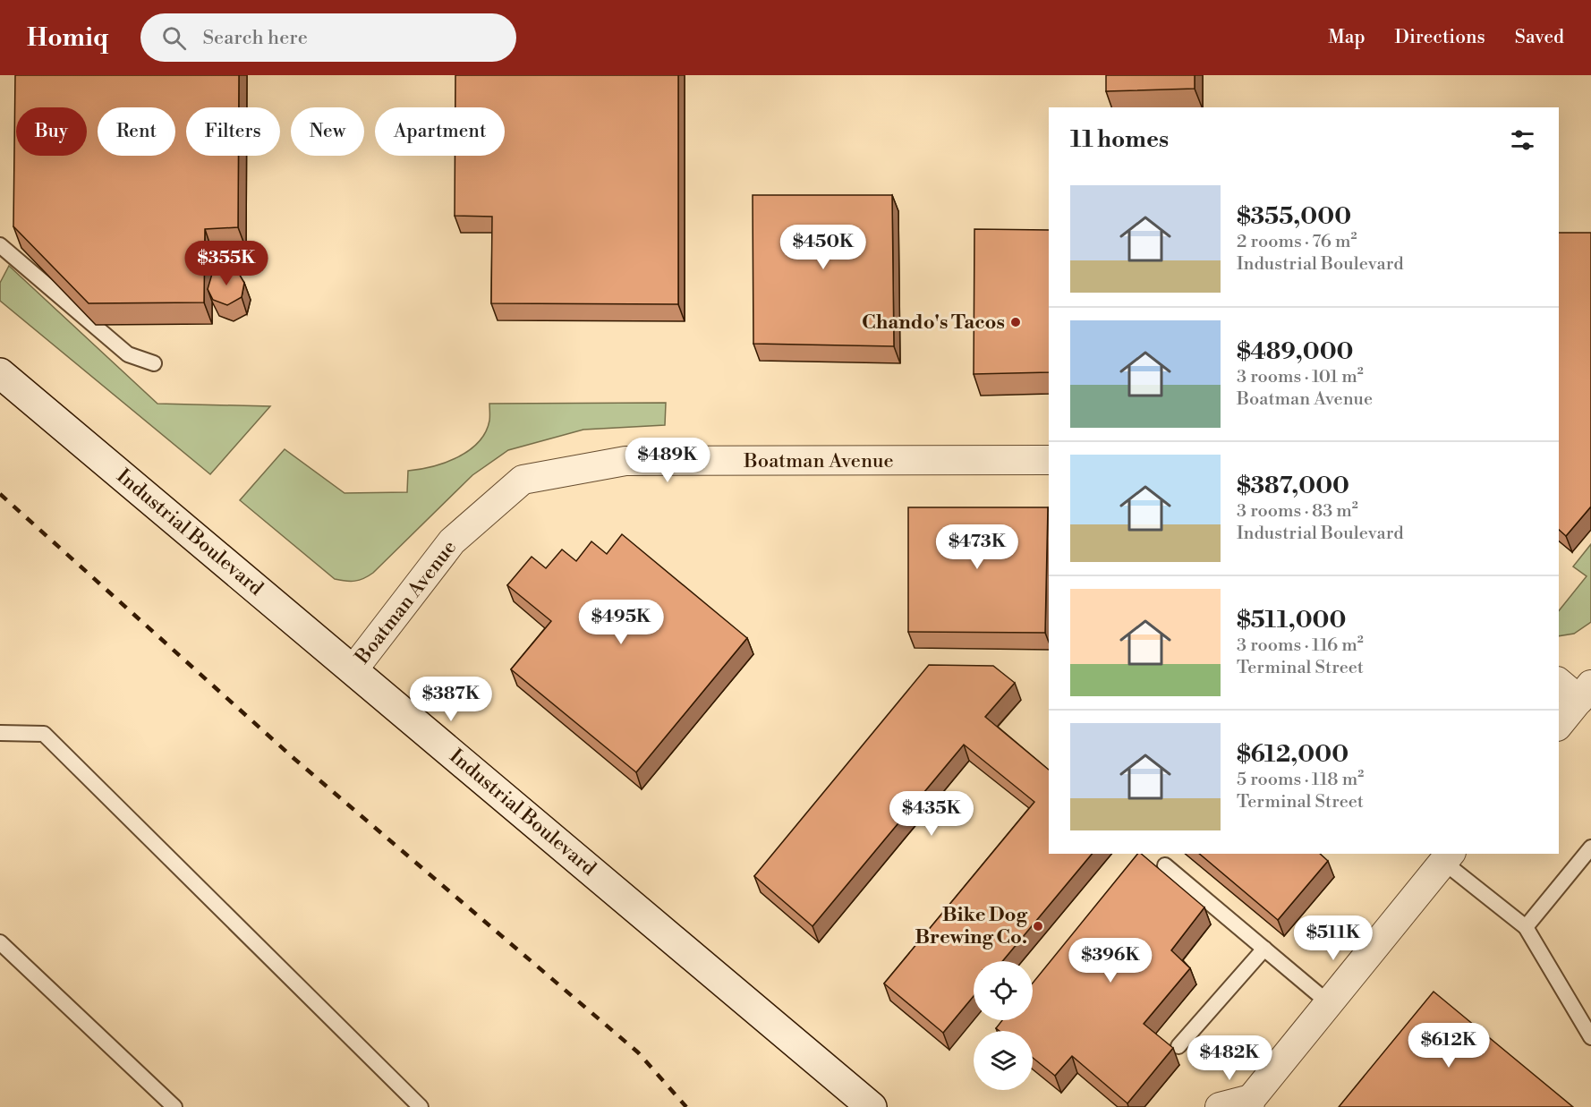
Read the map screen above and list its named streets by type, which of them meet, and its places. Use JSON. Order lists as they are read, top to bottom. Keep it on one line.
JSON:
{"streets":{"main road":["Industrial Boulevard"],"street":["Boatman Avenue"]},"crossings":[["Boatman Avenue","Industrial Boulevard"]],"places":["Chando's Tacos","Bike Dog Brewing Co."],"page":{"header":"Homiq","search":"Search here","nav":["Map","Directions","Saved"],"chip":["Buy","Rent","Filters","New","Apartment"],"heading":"11 homes","list":[{"name":"$355,000","note":"2 rooms · 76 m² · Industrial Boulevard"},{"name":"$489,000","note":"3 rooms · 101 m² · Boatman Avenue"},{"name":"$387,000","note":"3 rooms · 83 m² · Industrial Boulevard"},{"name":"$511,000","note":"3 rooms · 116 m² · Terminal Street"},{"name":"$612,000","note":"5 rooms · 118 m² · Terminal Street"}],"price":["$450K","$355K","$489K","$473K","$495K","$387K","$435K","$511K","$396K","$612K","$482K"]}}
